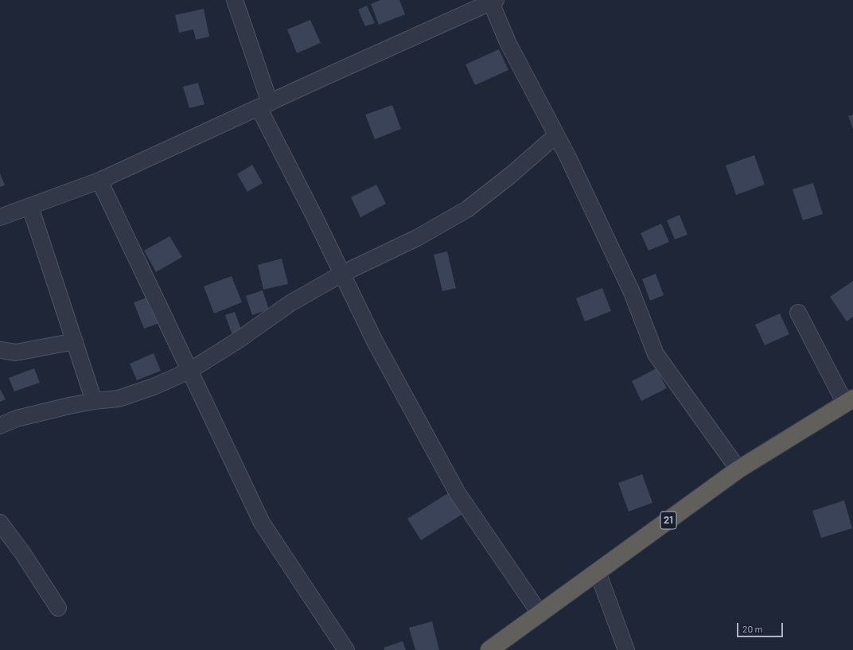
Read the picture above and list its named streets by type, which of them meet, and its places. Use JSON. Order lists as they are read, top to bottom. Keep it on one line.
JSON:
{"streets":{"highway":["21"]},"scale_bar":"20 m"}
